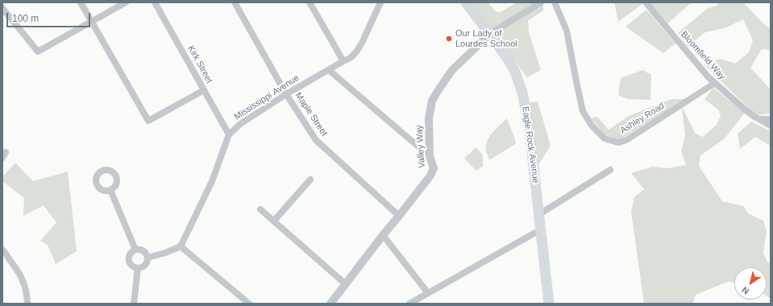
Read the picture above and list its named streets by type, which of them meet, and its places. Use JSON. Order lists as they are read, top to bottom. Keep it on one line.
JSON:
{"streets":{"main road":["Eagle Rock Avenue"],"street":["Bloomfield Way","Kirk Street","Mississippi Avenue","Maple Street","Ashley Road","Valley Way"]},"crossings":[["Bloomfield Way","Ashley Road"],["Kirk Street","Mississippi Avenue"],["Mississippi Avenue","Maple Street"],["Maple Street","Valley Way"],["Eagle Rock Avenue","Valley Way"]],"places":["Our Lady of Lourdes School"],"scale_bar":"100 m","north":"bottom left"}
